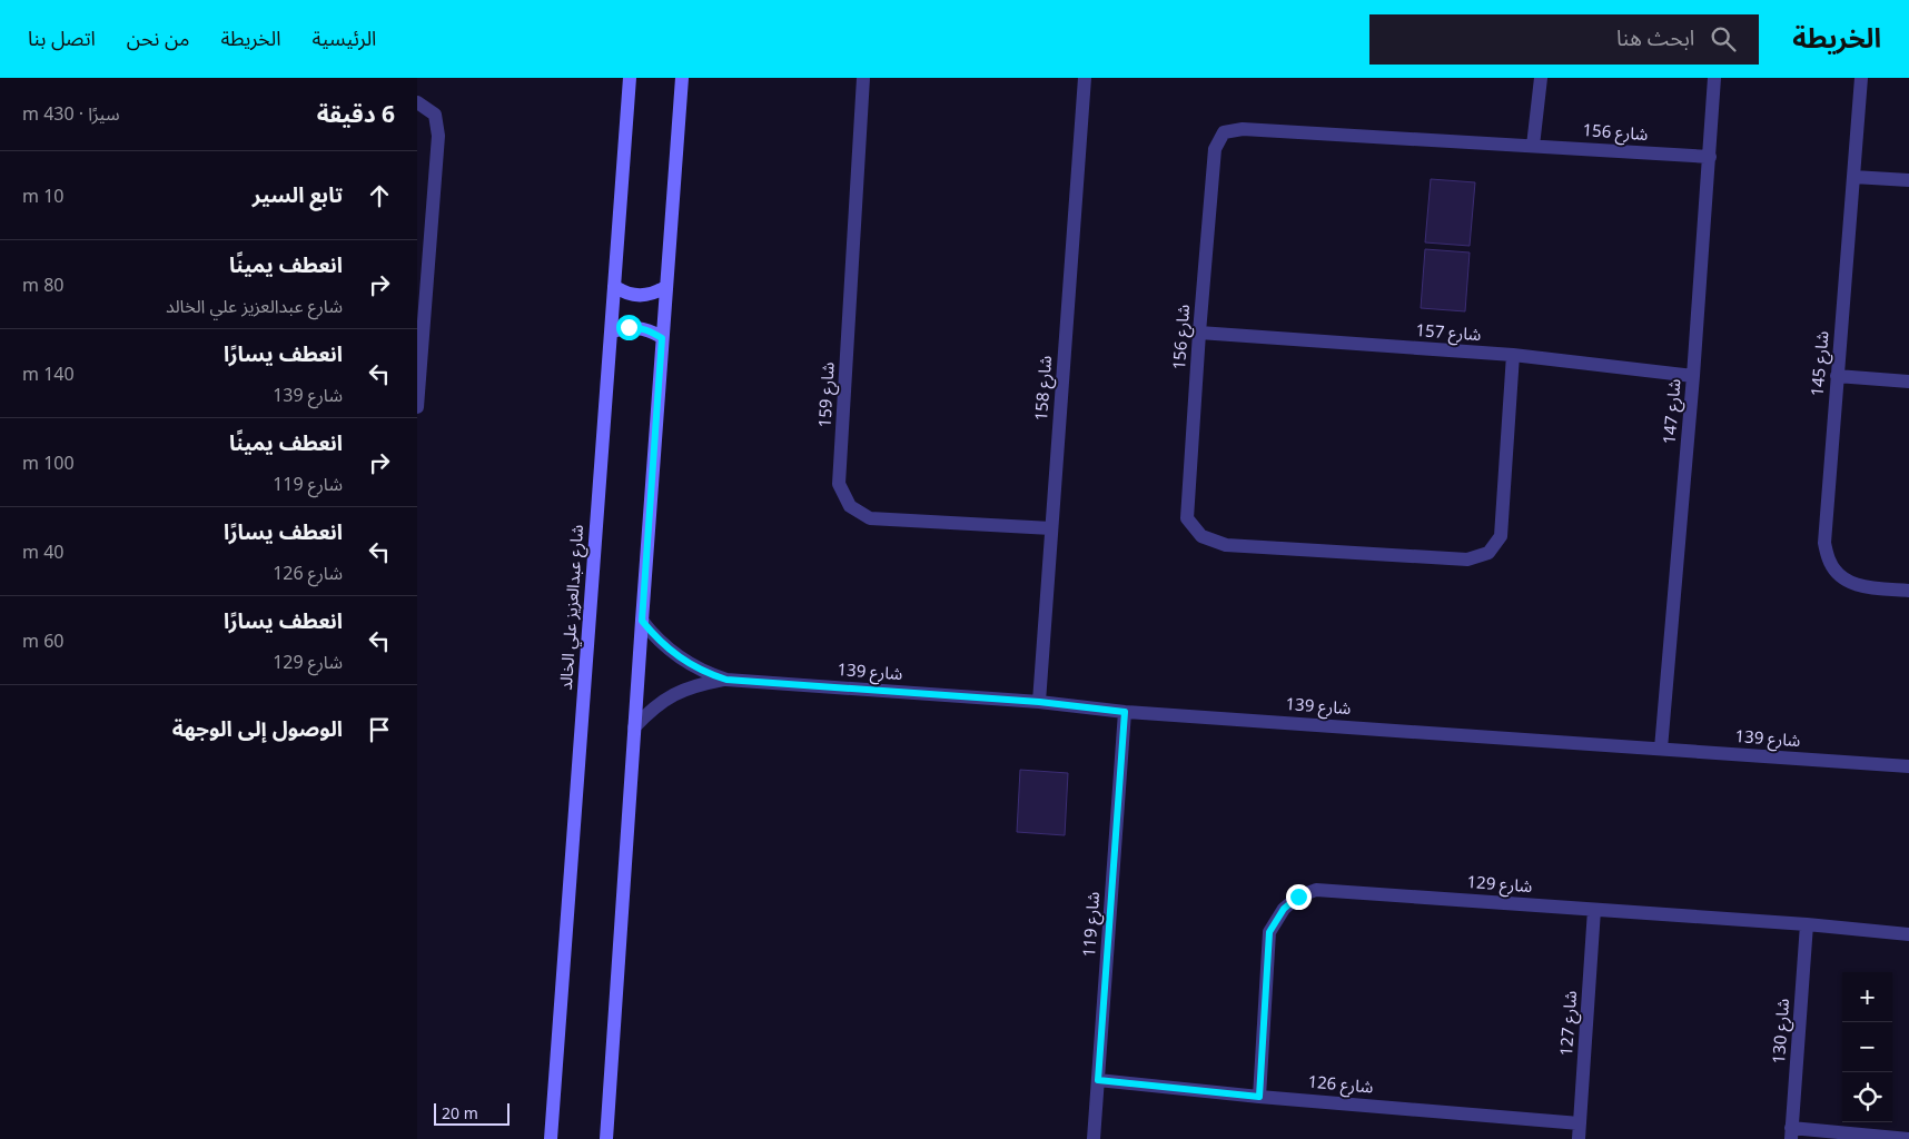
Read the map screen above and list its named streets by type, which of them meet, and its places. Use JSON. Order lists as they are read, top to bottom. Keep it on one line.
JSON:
{"streets":{"street":["شارع 156","شارع 157","شارع 145","شارع 158","شارع 159","شارع 147","شارع عبدالعزيز علي الخالد","شارع 139","شارع 129","شارع 119","شارع 127","شارع 130","شارع 126"]},"crossings":[["شارع 156","شارع 157"],["شارع 156","شارع 147"],["شارع 157","شارع 147"],["شارع 158","شارع 159"],["شارع 158","شارع 139"],["شارع 147","شارع 139"],["شارع 139","شارع 119"],["شارع 129","شارع 127"],["شارع 129","شارع 130"],["شارع 129","شارع 126"],["شارع 119","شارع 126"],["شارع 127","شارع 126"]],"scale_bar":"20 m","page":{"header":"الخريطة","search":"ابحث هنا","nav":["الرئيسية","الخريطة","من نحن","اتصل بنا"],"heading":["6 دقيقة","سيرًا · 430 m"],"list":[["تابع السير","10 m"],["انعطف يمينًا","شارع عبدالعزيز علي الخالد","80 m"],["انعطف يسارًا","شارع 139","140 m"],["انعطف يمينًا","شارع 119","100 m"],["انعطف يسارًا","شارع 126","40 m"],["انعطف يسارًا","شارع 129","60 m"],"الوصول إلى الوجهة"],"map_buttons":["+","−"],"scale":"20 m"}}
